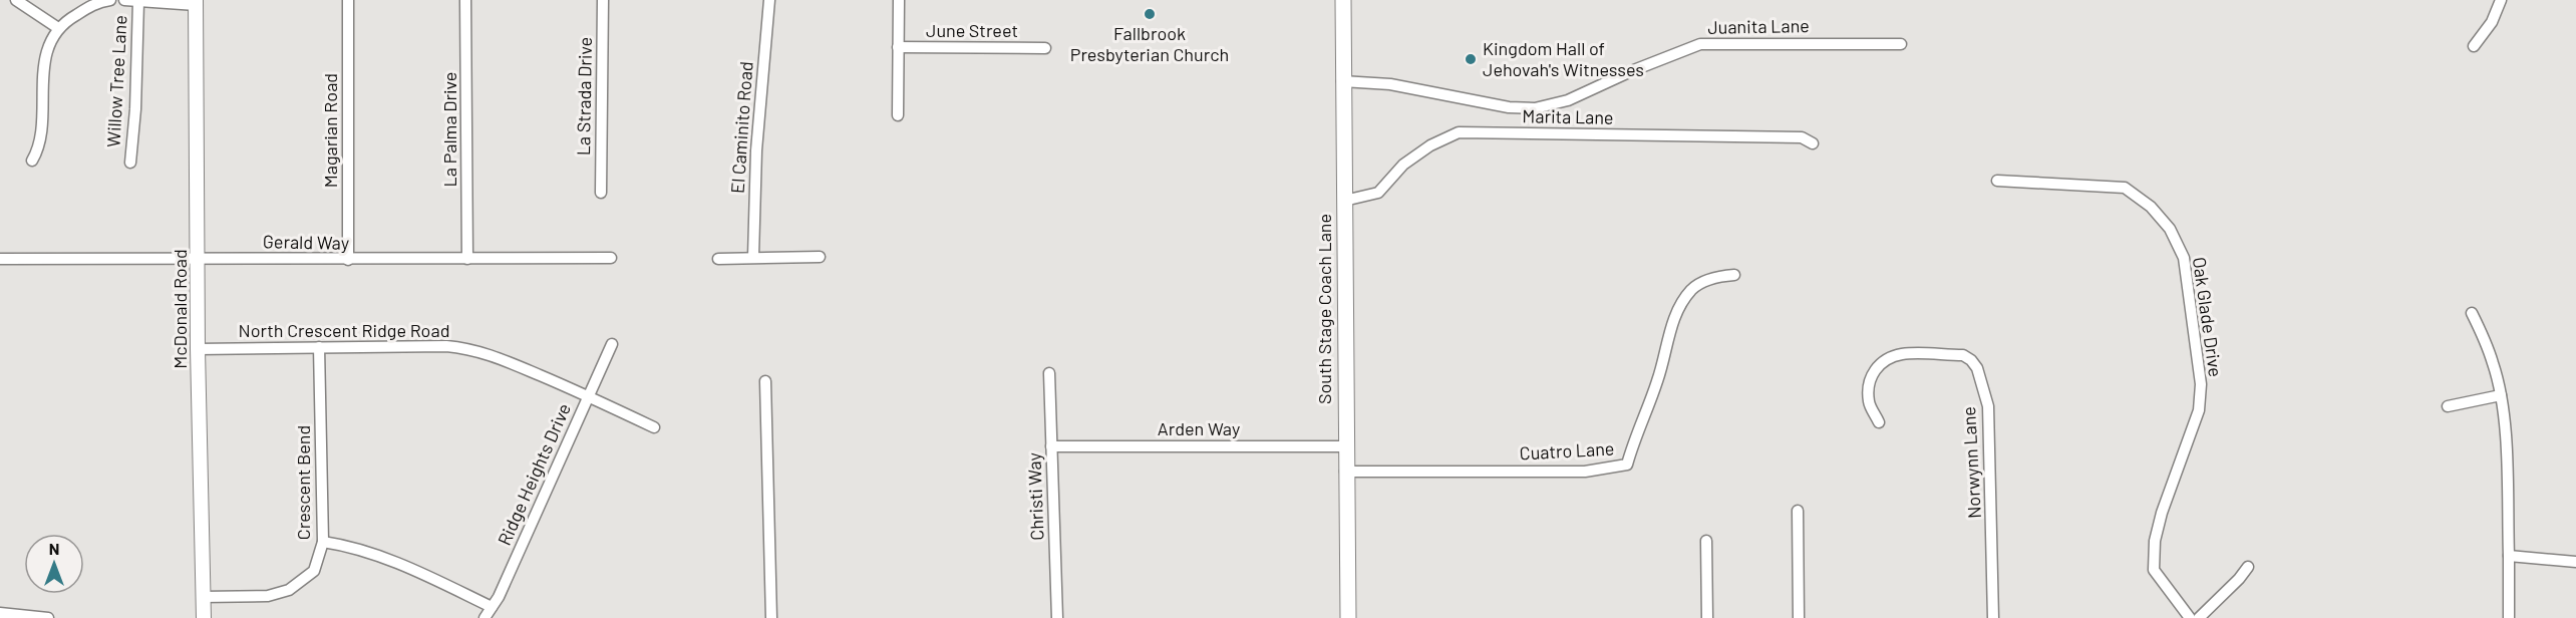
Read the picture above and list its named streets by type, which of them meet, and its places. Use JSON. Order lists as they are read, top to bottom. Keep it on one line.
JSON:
{"streets":{"main road":["South Stage Coach Lane"],"street":["Juanita Lane","June Street","Willow Tree Lane","La Strada Drive","Marita Lane","El Caminito Road","La Palma Drive","Magarian Road","Gerald Way","McDonald Road","Oak Glade Drive","North Crescent Ridge Road","Arden Way","Cuatro Lane","Norwynn Lane","Ridge Heights Drive","Crescent Bend","Christi Way"]},"crossings":[["Juanita Lane","South Stage Coach Lane"],["Marita Lane","South Stage Coach Lane"],["La Palma Drive","Gerald Way"],["Magarian Road","Gerald Way"],["Gerald Way","McDonald Road"],["McDonald Road","North Crescent Ridge Road"],["McDonald Road","Crescent Bend"],["South Stage Coach Lane","Arden Way"],["South Stage Coach Lane","Cuatro Lane"],["North Crescent Ridge Road","Ridge Heights Drive"],["North Crescent Ridge Road","Crescent Bend"],["Arden Way","Christi Way"]],"places":["Fallbrook Presbyterian Church","Kingdom Hall of Jehovah's Witnesses"],"north":"top"}
